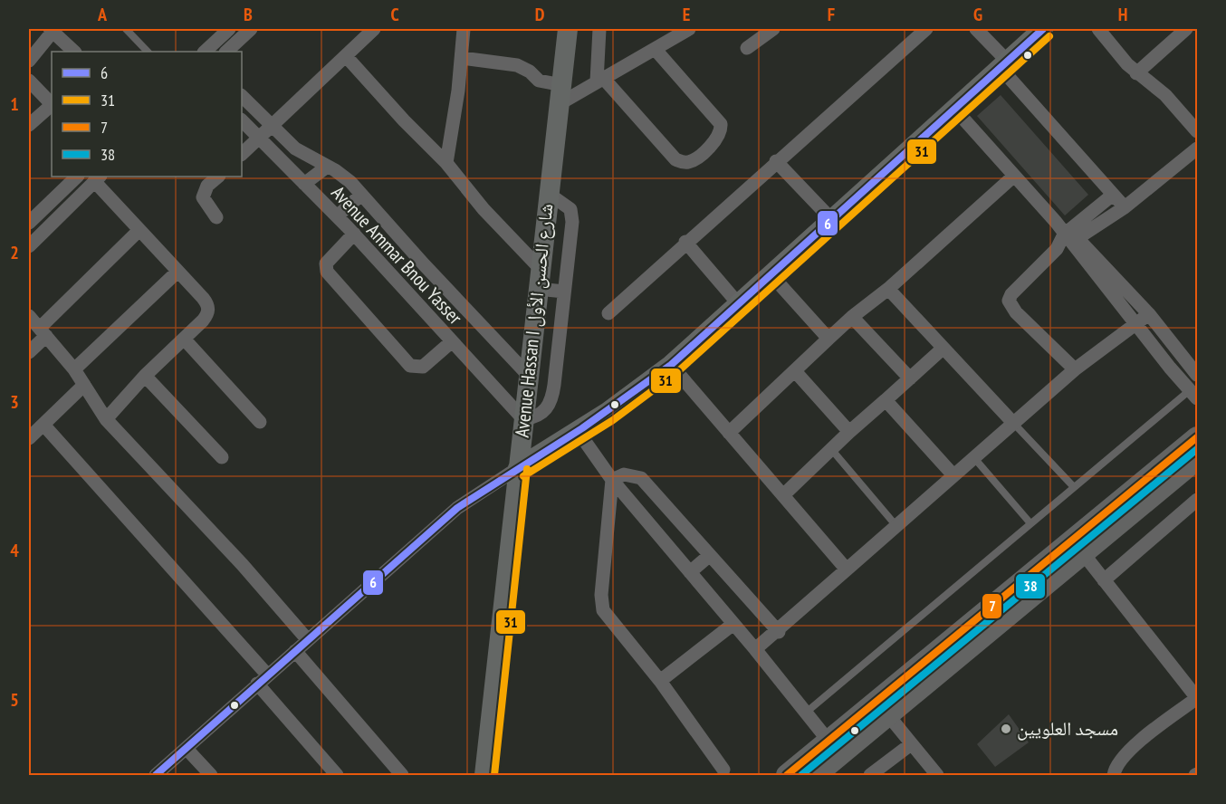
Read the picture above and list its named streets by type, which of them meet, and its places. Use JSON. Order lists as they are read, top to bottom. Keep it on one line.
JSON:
{"streets":{"main road":["Avenue Hassan I شارع الحسن الأول"],"street":["Avenue Ammar Bnou Yasser"]},"crossings":[["Avenue Ammar Bnou Yasser","Avenue Hassan I شارع الحسن الأول"]],"places":["مسجد العلويين"],"lines":["transit line 6","transit line 31","transit line 7","transit line 38"],"legend":["6","31","7","38"],"grid":{"columns":["A","B","C","D","E","F","G","H"],"rows":["1","2","3","4","5"]}}
